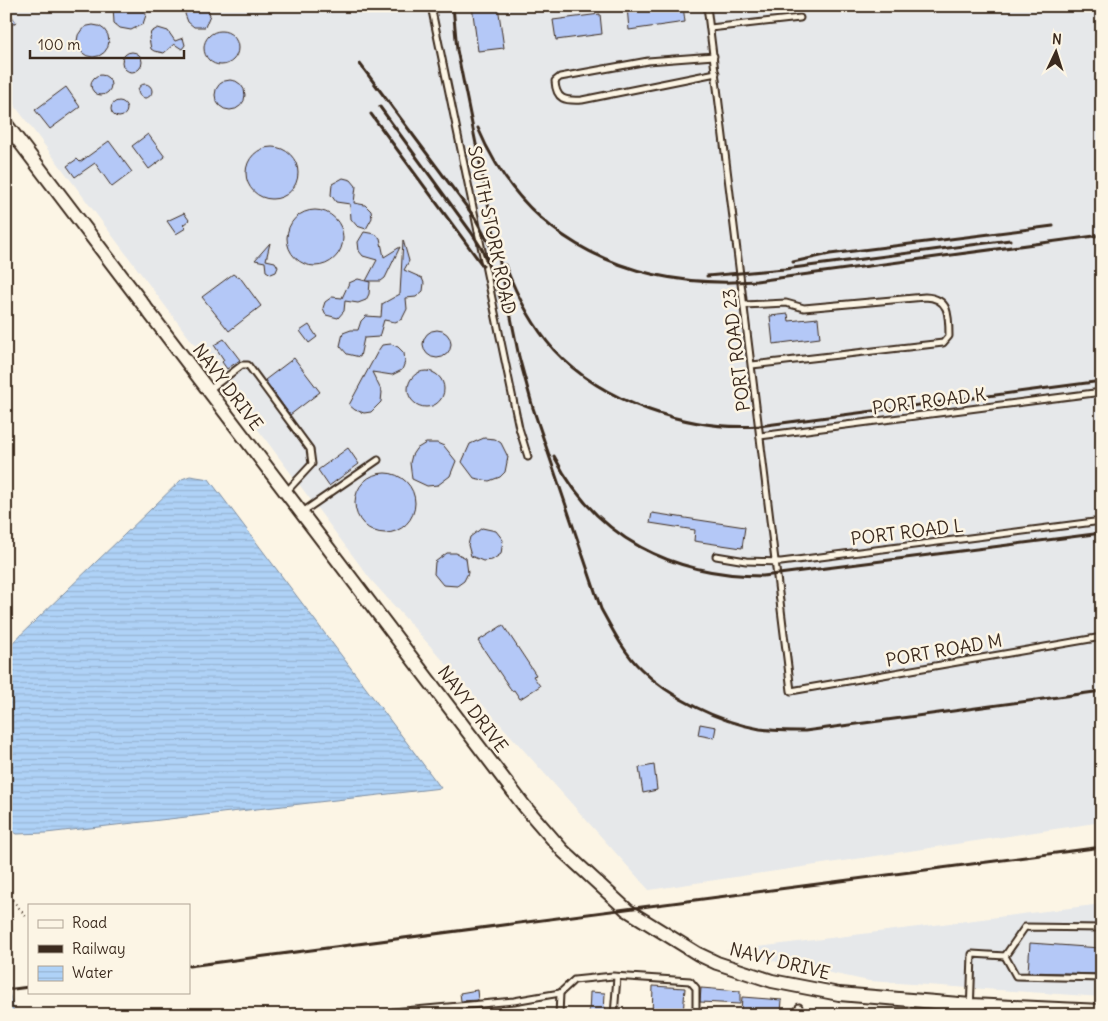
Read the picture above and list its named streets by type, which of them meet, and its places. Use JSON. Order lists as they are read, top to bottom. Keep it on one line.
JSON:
{"streets":{"street":["NAVY DRIVE"],"lane":["SOUTH STORK ROAD","PORT ROAD 23","PORT ROAD K","PORT ROAD L","PORT ROAD M"]},"crossings":[["PORT ROAD 23","PORT ROAD K"],["PORT ROAD 23","PORT ROAD L"],["PORT ROAD 23","PORT ROAD M"]],"legend":["Road","Railway","Water"],"scale_bar":"100 m","north":"top"}
